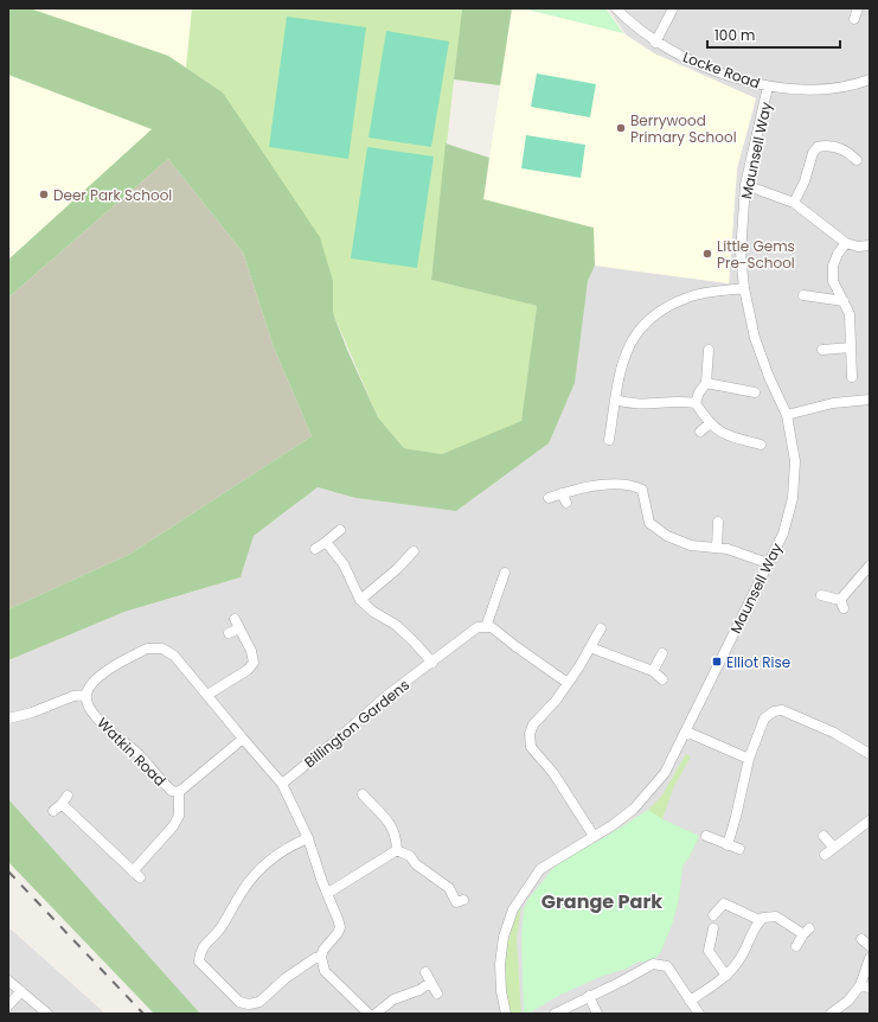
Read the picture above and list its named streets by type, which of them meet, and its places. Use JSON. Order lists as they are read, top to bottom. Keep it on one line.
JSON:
{"streets":{"street":["Locke Road","Maunsell Way","Billington Gardens","Watkin Road"]},"crossings":[["Locke Road","Maunsell Way"]],"districts":["Grange Park"],"places":{"other":["Berrywood Primary School","Deer Park School","Little Gems Pre-School"],"transit":["Elliot Rise"]},"scale_bar":"100 m"}
